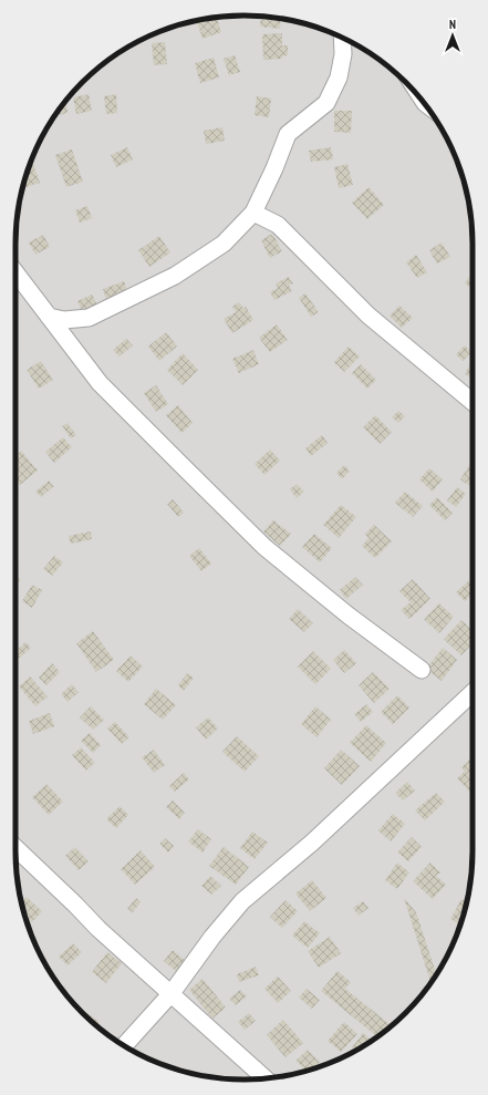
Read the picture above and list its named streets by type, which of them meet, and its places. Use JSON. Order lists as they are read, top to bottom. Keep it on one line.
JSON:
{"north":"top"}
